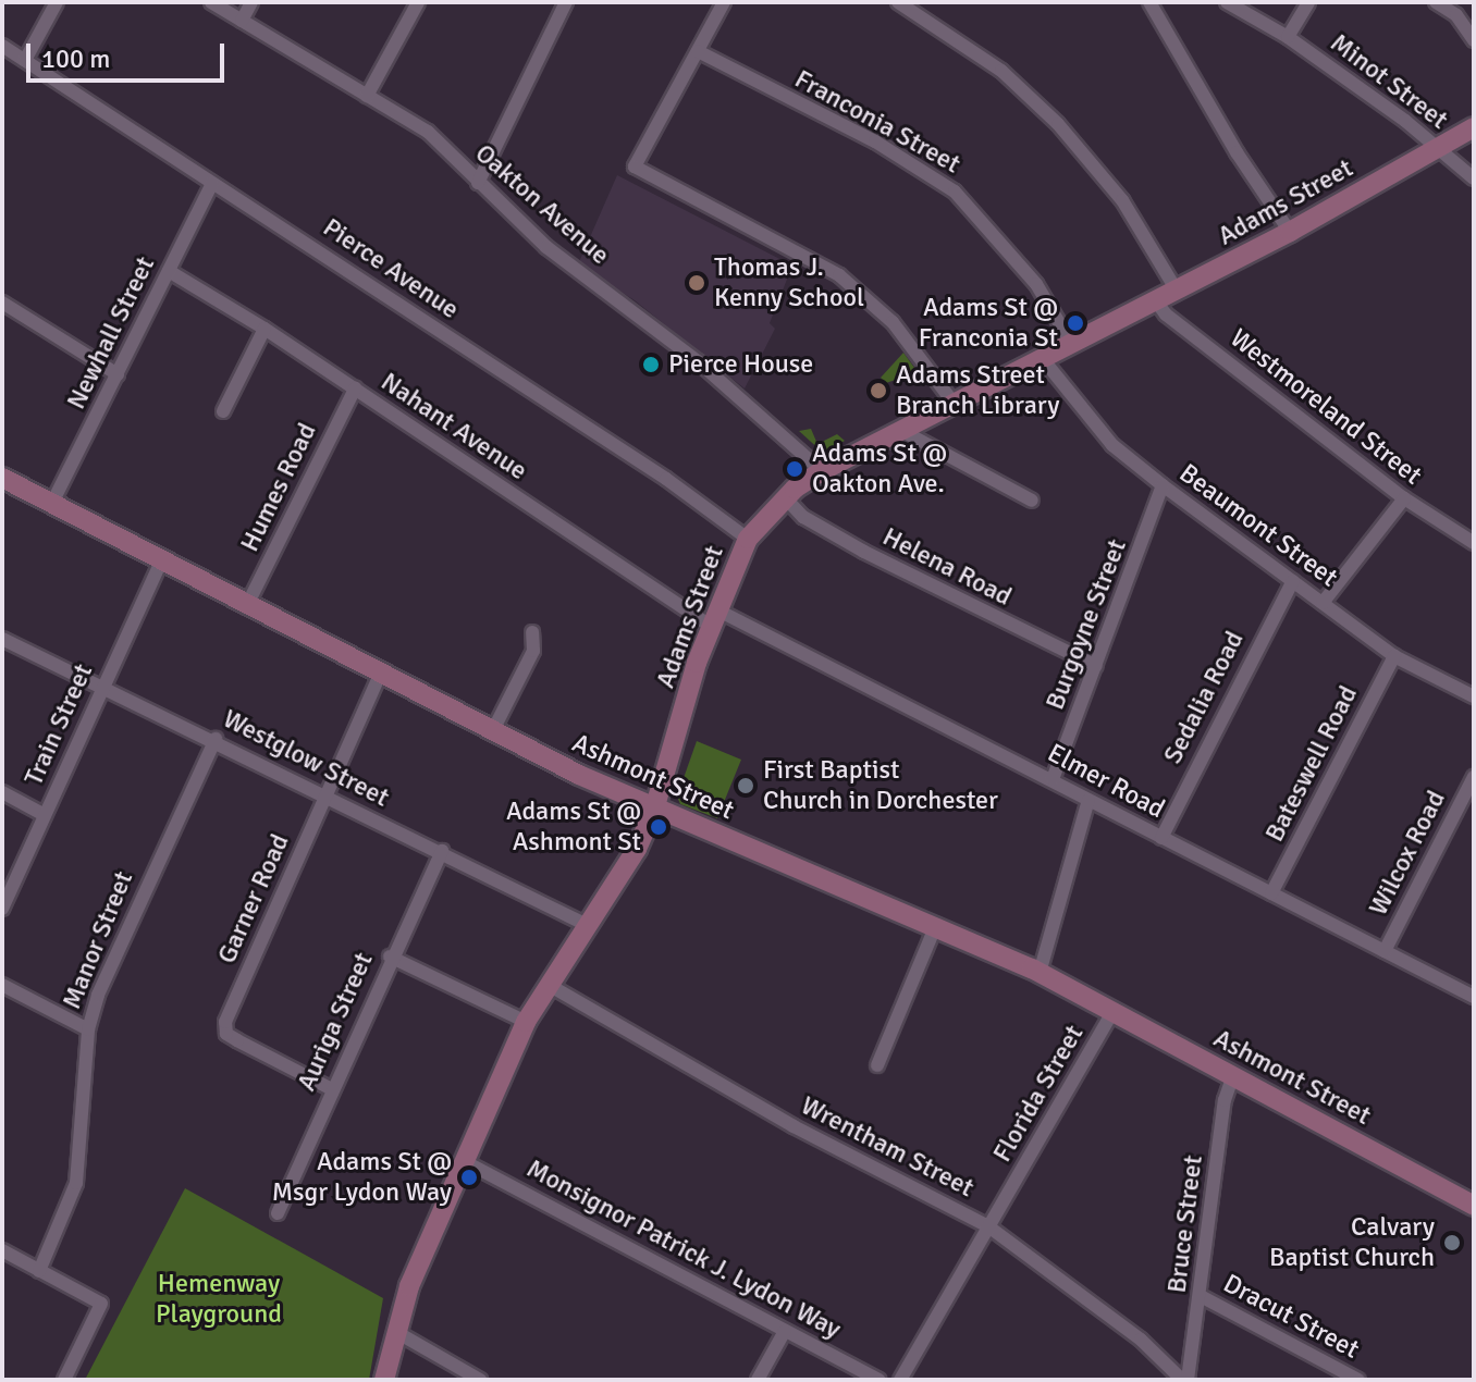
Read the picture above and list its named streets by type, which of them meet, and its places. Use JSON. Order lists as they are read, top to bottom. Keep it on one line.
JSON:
{"streets":{"main road":["Adams Street","Ashmont Street"],"street":["Minot Street","Franconia Street","Oakton Avenue","Pierce Avenue","Newhall Street","Westmoreland Street","Nahant Avenue","Humes Road","Beaumont Street","Helena Road","Burgoyne Street","Sedalia Road","Train Street","Westglow Street","Bateswell Road","Elmer Road","Wilcox Road","Garner Road","Manor Street","Auriga Street","Florida Street","Wrentham Street","Bruce Street","Monsignor Patrick J. Lydon Way","Dracut Street"]},"crossings":[["Minot Street","Adams Street"],["Franconia Street","Adams Street"],["Adams Street","Oakton Avenue"],["Adams Street","Pierce Avenue"],["Adams Street","Westmoreland Street"],["Adams Street","Nahant Avenue"],["Adams Street","Beaumont Street"],["Adams Street","Helena Road"],["Adams Street","Westglow Street"],["Adams Street","Ashmont Street"],["Adams Street","Elmer Road"],["Adams Street","Wrentham Street"],["Adams Street","Monsignor Patrick J. Lydon Way"],["Pierce Avenue","Newhall Street"],["Newhall Street","Nahant Avenue"],["Newhall Street","Ashmont Street"],["Nahant Avenue","Humes Road"],["Nahant Avenue","Elmer Road"],["Humes Road","Ashmont Street"],["Beaumont Street","Burgoyne Street"],["Beaumont Street","Sedalia Road"],["Beaumont Street","Bateswell Road"],["Helena Road","Burgoyne Street"],["Burgoyne Street","Elmer Road"],["Sedalia Road","Elmer Road"],["Train Street","Westglow Street"],["Train Street","Ashmont Street"],["Westglow Street","Garner Road"],["Westglow Street","Manor Street"],["Westglow Street","Auriga Street"],["Bateswell Road","Elmer Road"],["Ashmont Street","Garner Road"],["Ashmont Street","Florida Street"],["Ashmont Street","Bruce Street"],["Elmer Road","Wilcox Road"],["Garner Road","Auriga Street"],["Florida Street","Wrentham Street"],["Wrentham Street","Bruce Street"],["Bruce Street","Dracut Street"]],"parks":["Hemenway Playground"],"places":["Thomas J. Kenny School","Adams St @ Franconia St","Pierce House","Adams Street Branch Library","Adams St @ Oakton Ave.","First Baptist Church in Dorchester","Adams St @ Ashmont St","Adams St @ Msgr Lydon Way","Calvary Baptist Church"],"scale_bar":"100 m"}
